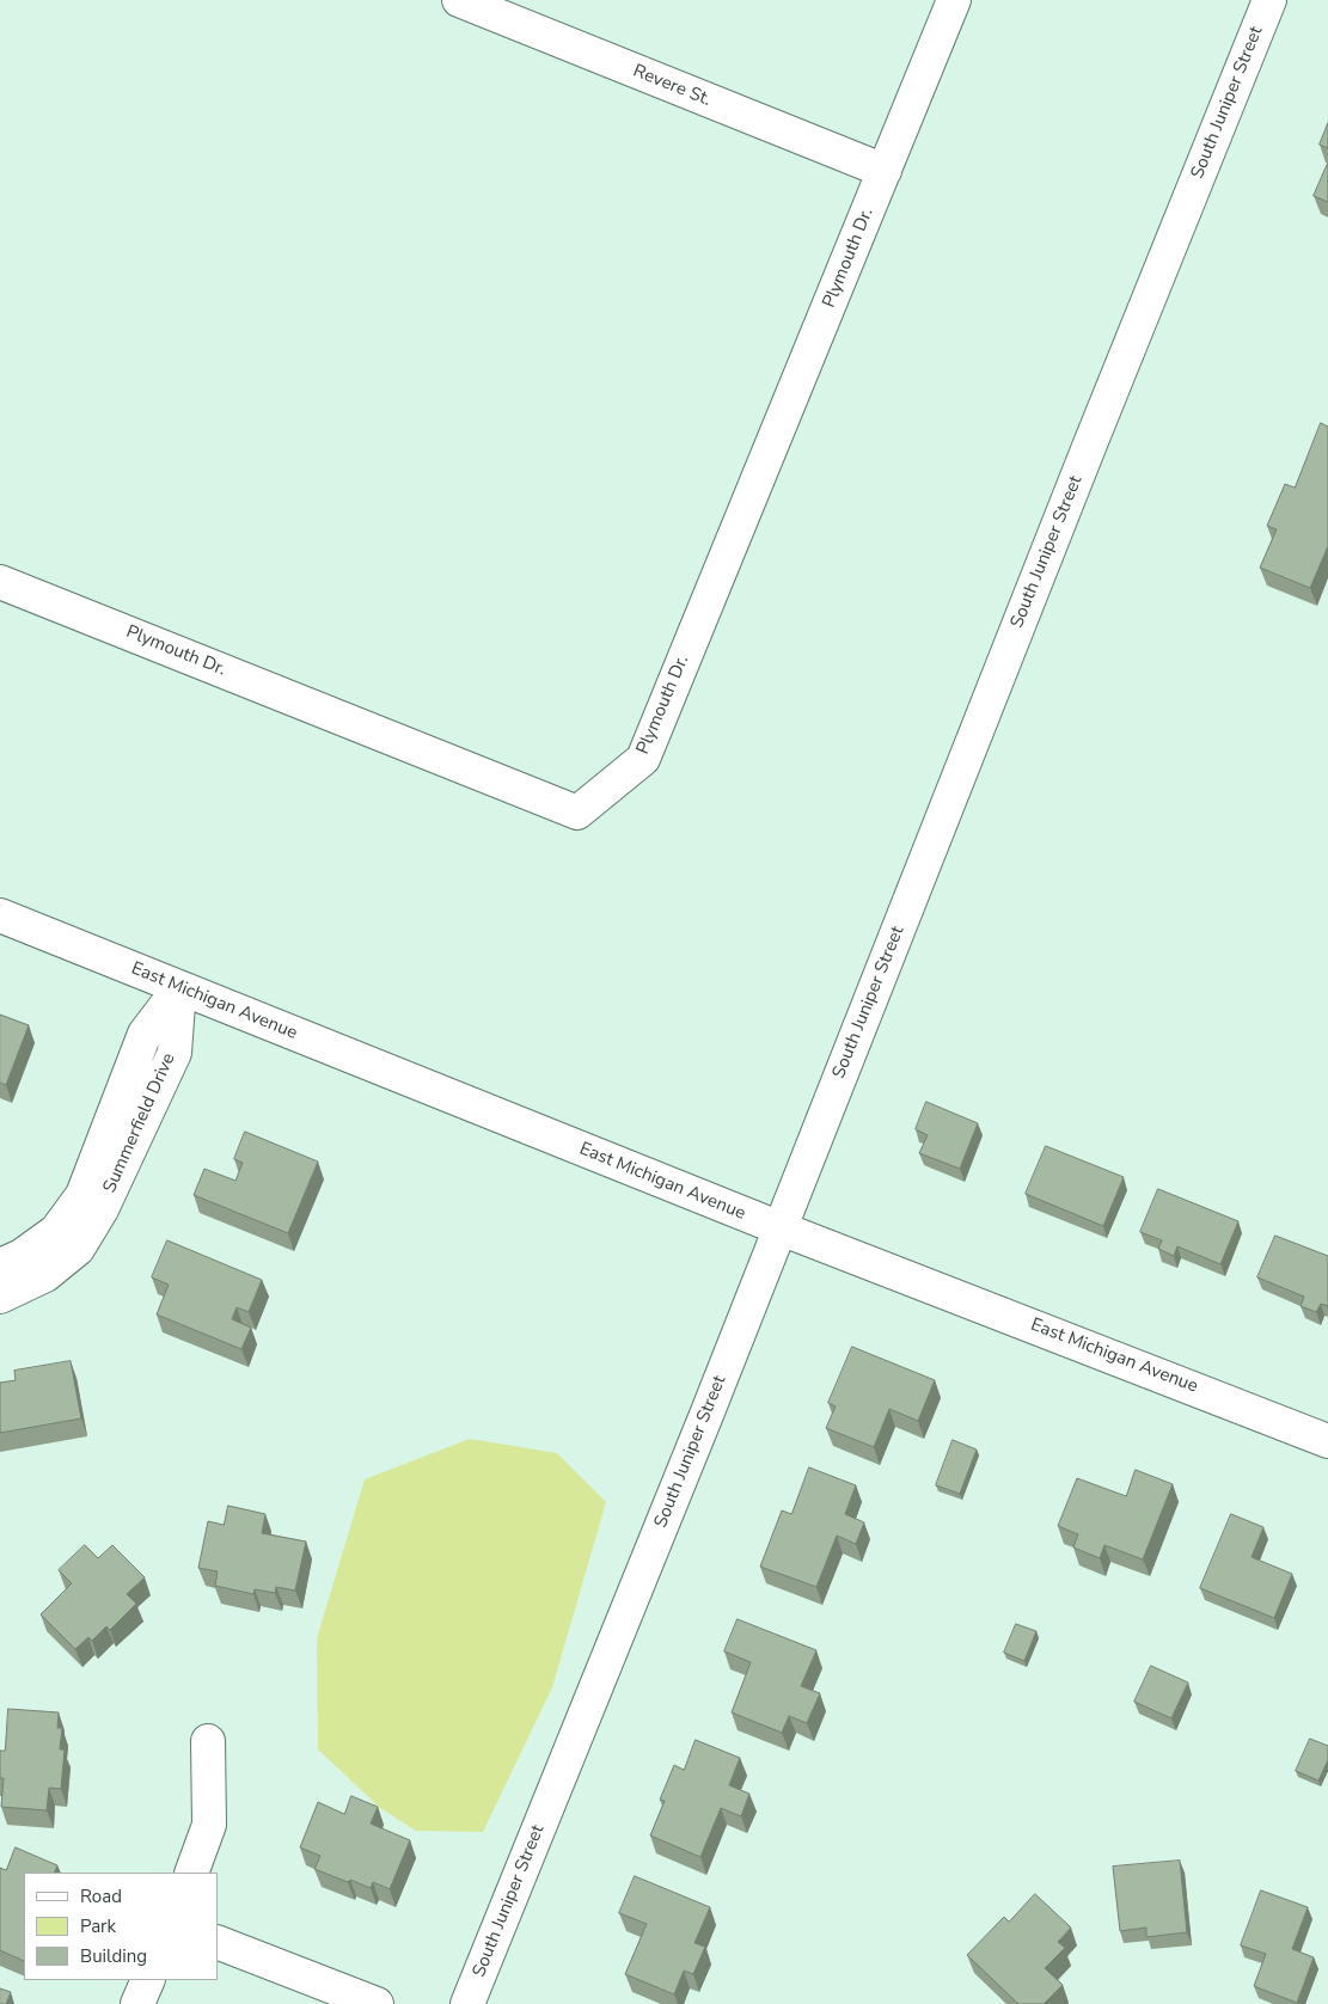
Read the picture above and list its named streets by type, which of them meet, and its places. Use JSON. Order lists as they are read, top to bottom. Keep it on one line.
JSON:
{"streets":{"street":["Revere St.","South Juniper Street","Plymouth Dr.","East Michigan Avenue","Summerfield Drive"]},"crossings":[["Revere St.","Plymouth Dr."],["South Juniper Street","East Michigan Avenue"],["East Michigan Avenue","Summerfield Drive"]],"legend":["Road","Park","Building"]}
